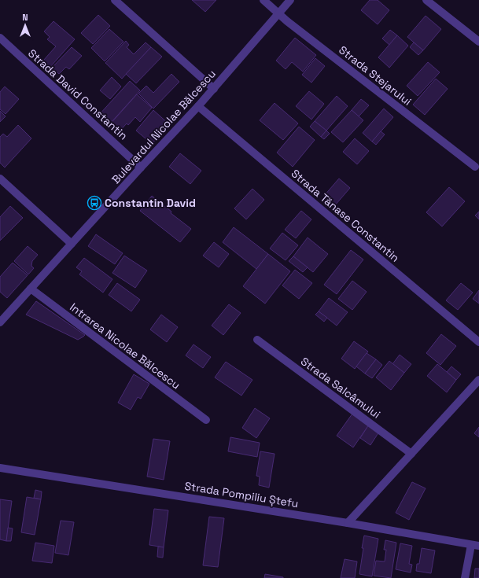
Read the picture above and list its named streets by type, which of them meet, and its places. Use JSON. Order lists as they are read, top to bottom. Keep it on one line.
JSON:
{"streets":{"street":["Strada Stejarului","Strada David Constantin","Bulevardul Nicolae Bălcescu","Strada Tănase Constantin","Intrarea Nicolae Bălcescu","Strada Salcâmului","Strada Pompiliu Ștefu"]},"crossings":[["Strada Stejarului","Bulevardul Nicolae Bălcescu"],["Strada David Constantin","Bulevardul Nicolae Bălcescu"],["Bulevardul Nicolae Bălcescu","Strada Tănase Constantin"],["Bulevardul Nicolae Bălcescu","Intrarea Nicolae Bălcescu"]],"places":{"bus stop":["Constantin David"]},"north":"top"}
